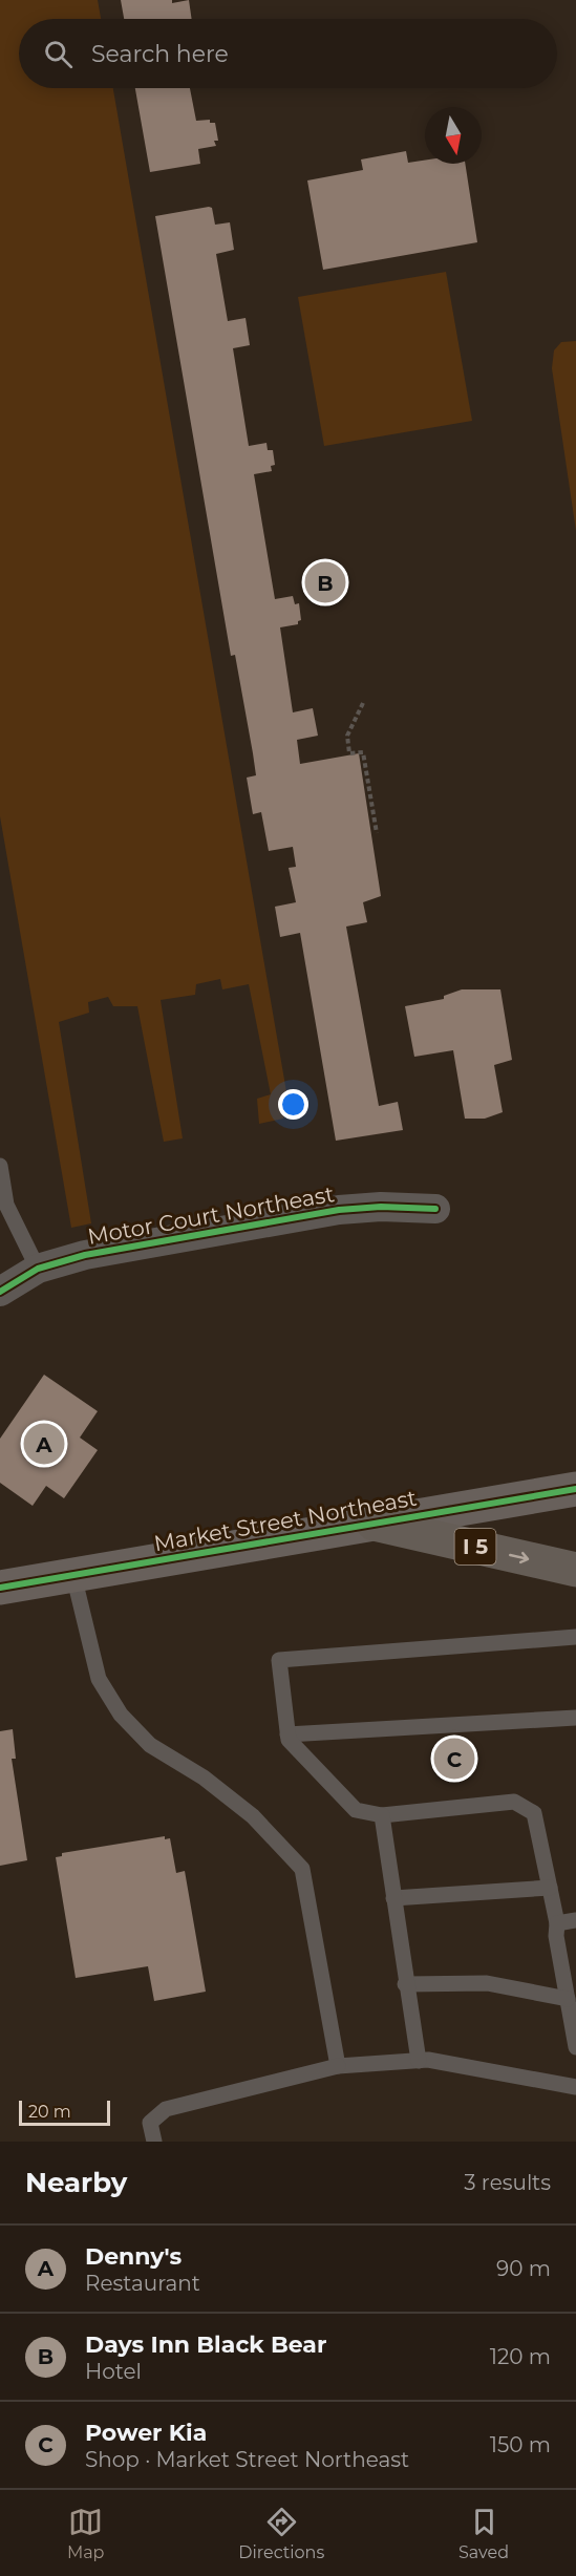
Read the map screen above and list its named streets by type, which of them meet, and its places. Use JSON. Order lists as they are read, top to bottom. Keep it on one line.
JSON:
{"streets":{"highway":["I 5"],"main road":["Market Street Northeast"],"street":["Motor Court Northeast"]},"crossings":[["Market Street Northeast","I 5"]],"scale_bar":"20 m","north":"bottom","page":{"search":"Search here","pins":["B","A","C"],"scale":"20 m","heading":["Nearby","3 results"],"list":[{"mark":"A","name":"Denny's","note":"Restaurant","value":"90 m"},{"mark":"B","name":"Days Inn Black Bear","note":"Hotel","value":"120 m"},{"mark":"C","name":"Power Kia","note":"Shop · Market Street Northeast","value":"150 m"}],"nav":["Map","Directions","Saved"]}}
